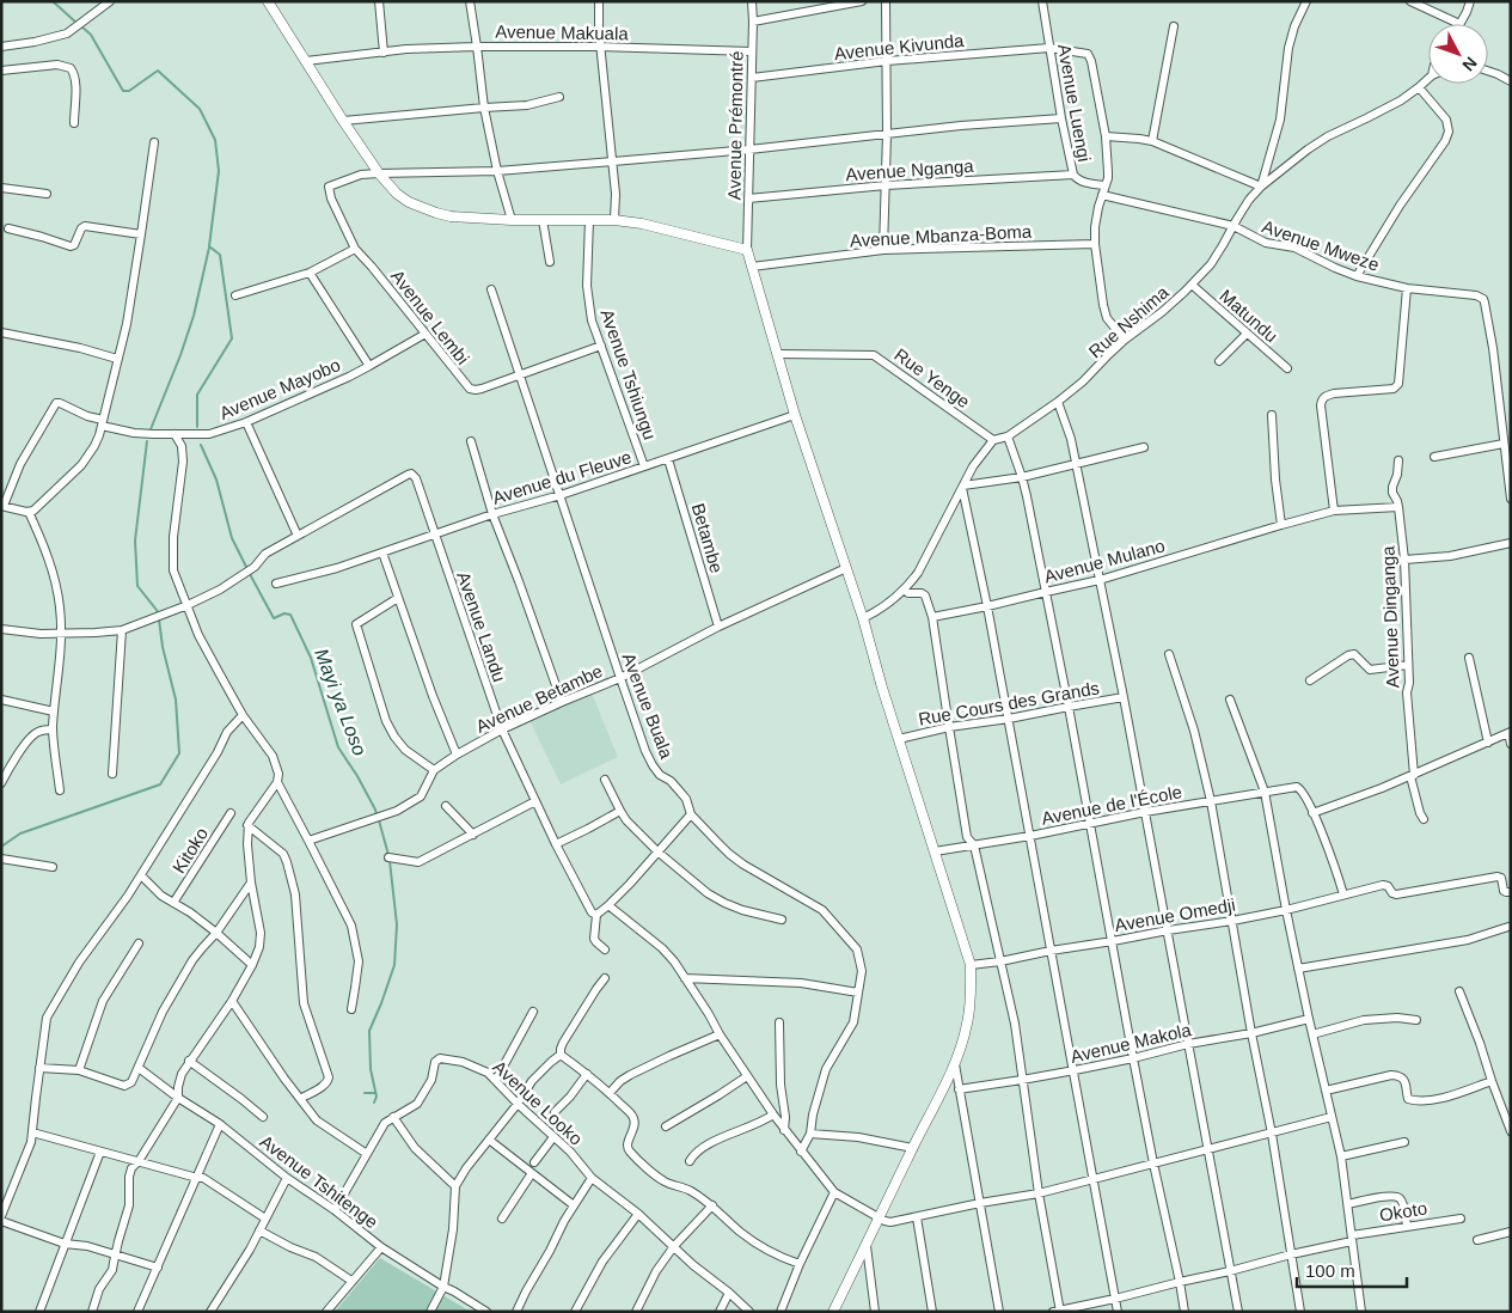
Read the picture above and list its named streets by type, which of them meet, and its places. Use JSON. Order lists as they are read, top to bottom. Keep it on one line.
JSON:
{"streets":{"street":["Avenue Makuala","Avenue Kivunda","Avenue Luengi","Avenue Prémontré","Avenue Nganga","Avenue Mbanza-Boma","Avenue Mweze","Matundu","Avenue Lembi","Rue Nshima","Avenue Tshiungu","Rue Yenge","Avenue Mayobo","Avenue du Fleuve","Betambe","Avenue Mulano","Avenue Dinganga","Avenue Landu","Avenue Betambe","Rue Cours des Grands","Avenue Buala","Avenue de l'École","Kitoko","Avenue Omedji","Avenue Makola","Avenue Looko","Avenue Tshitenge","Okoto"]},"crossings":[["Avenue Makuala","Avenue Prémontré"],["Avenue Kivunda","Avenue Luengi"],["Avenue Kivunda","Avenue Prémontré"],["Avenue Luengi","Avenue Nganga"],["Avenue Prémontré","Avenue Nganga"],["Avenue Mweze","Rue Nshima"],["Matundu","Rue Nshima"],["Avenue Lembi","Avenue Tshiungu"],["Avenue Lembi","Avenue Mayobo"],["Avenue Lembi","Avenue Buala"],["Rue Nshima","Rue Yenge"],["Avenue Tshiungu","Avenue du Fleuve"],["Avenue du Fleuve","Betambe"],["Avenue du Fleuve","Avenue Landu"],["Avenue du Fleuve","Avenue Buala"],["Betambe","Avenue Betambe"],["Avenue Mulano","Avenue Dinganga"],["Avenue Landu","Avenue Betambe"],["Avenue Betambe","Avenue Buala"],["Avenue Looko","Avenue Tshitenge"]],"water":["Mayi ya Loso"],"scale_bar":"100 m","north":"bottom right"}
